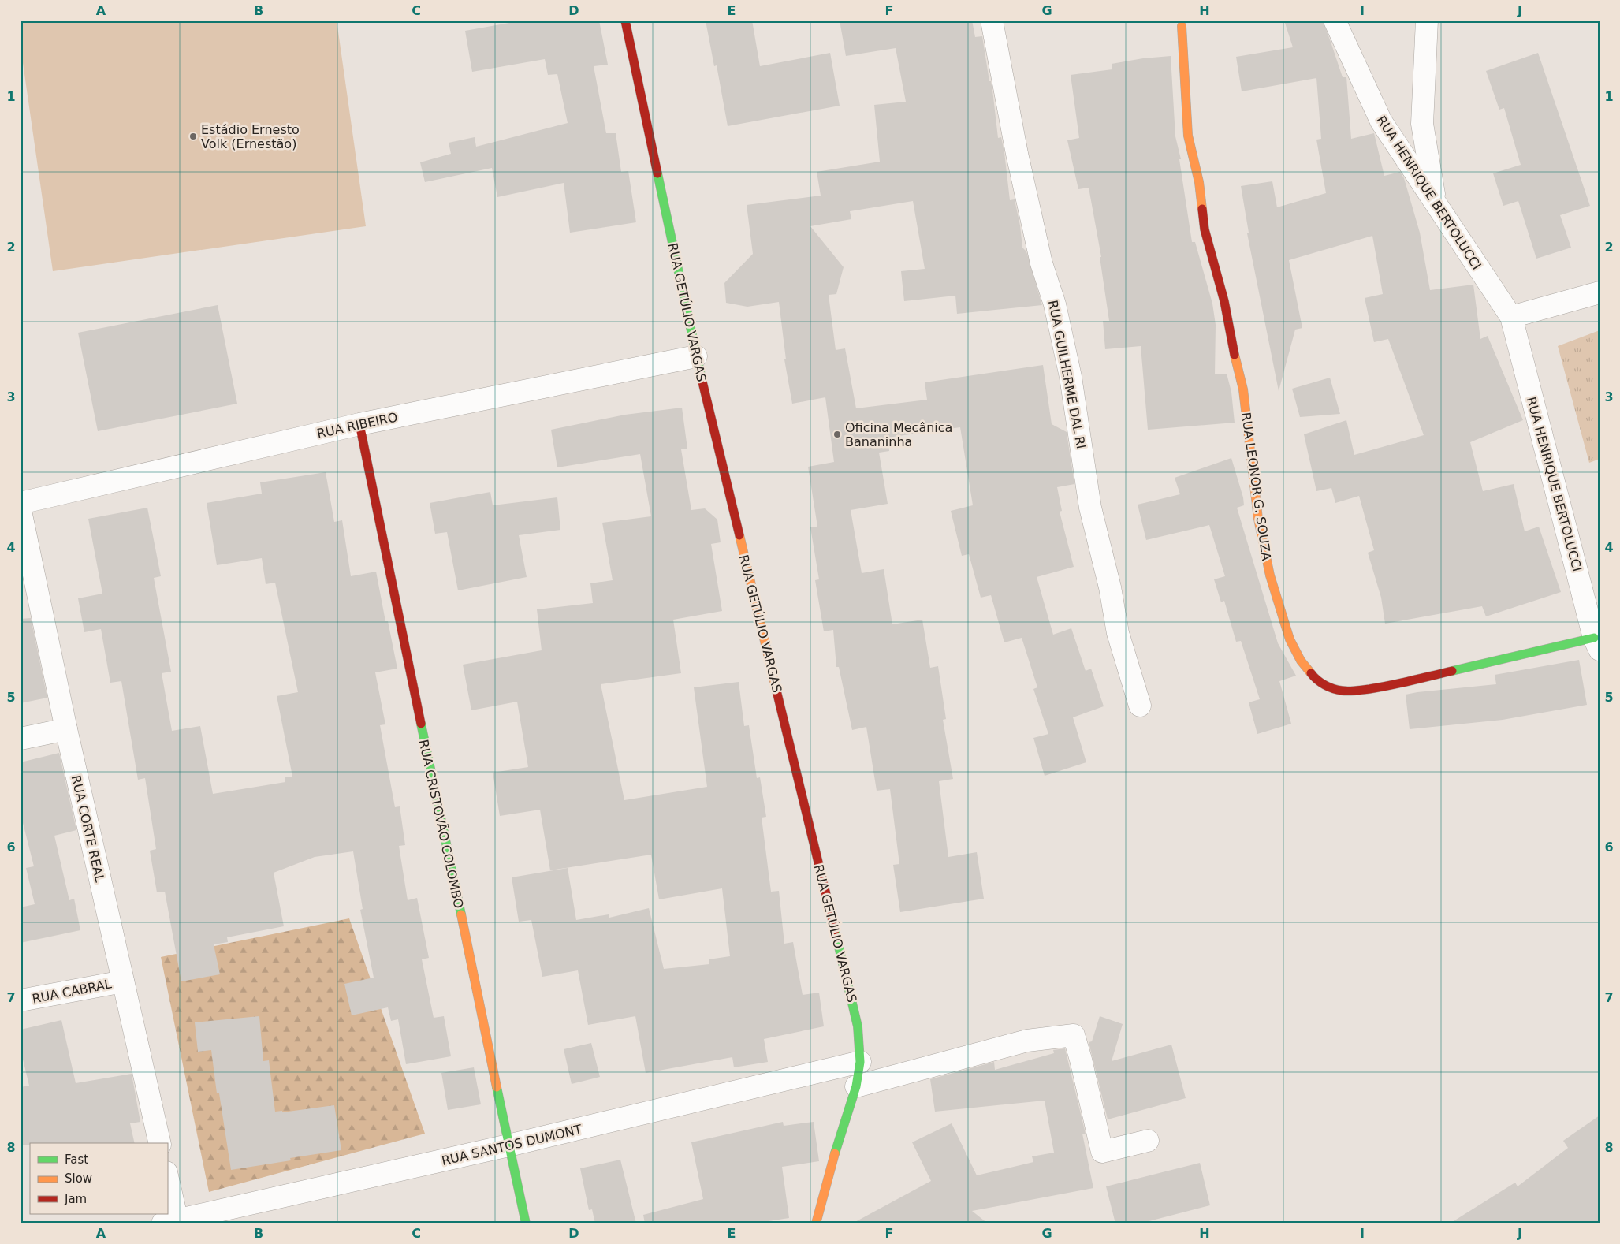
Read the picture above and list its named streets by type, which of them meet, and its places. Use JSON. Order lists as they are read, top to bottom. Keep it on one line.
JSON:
{"streets":{"street":["RUA HENRIQUE BERTOLUCCI","RUA GETÚLIO VARGAS","RUA GUILHERME DAL RI","RUA RIBEIRO","RUA LEONOR G. SOUZA","RUA CRISTOVÃO COLOMBO","RUA CORTE REAL","RUA CABRAL","RUA SANTOS DUMONT"]},"crossings":[["RUA HENRIQUE BERTOLUCCI","RUA LEONOR G. SOUZA"],["RUA GETÚLIO VARGAS","RUA RIBEIRO"],["RUA GETÚLIO VARGAS","RUA SANTOS DUMONT"],["RUA RIBEIRO","RUA CRISTOVÃO COLOMBO"],["RUA CRISTOVÃO COLOMBO","RUA SANTOS DUMONT"],["RUA CORTE REAL","RUA CABRAL"]],"places":["Estádio Ernesto Volk (Ernestão)","Oficina Mecânica Bananinha"],"legend":["Fast","Slow","Jam"],"grid":{"columns":["A","B","C","D","E","F","G","H","I","J"],"rows":["1","2","3","4","5","6","7","8"]}}
